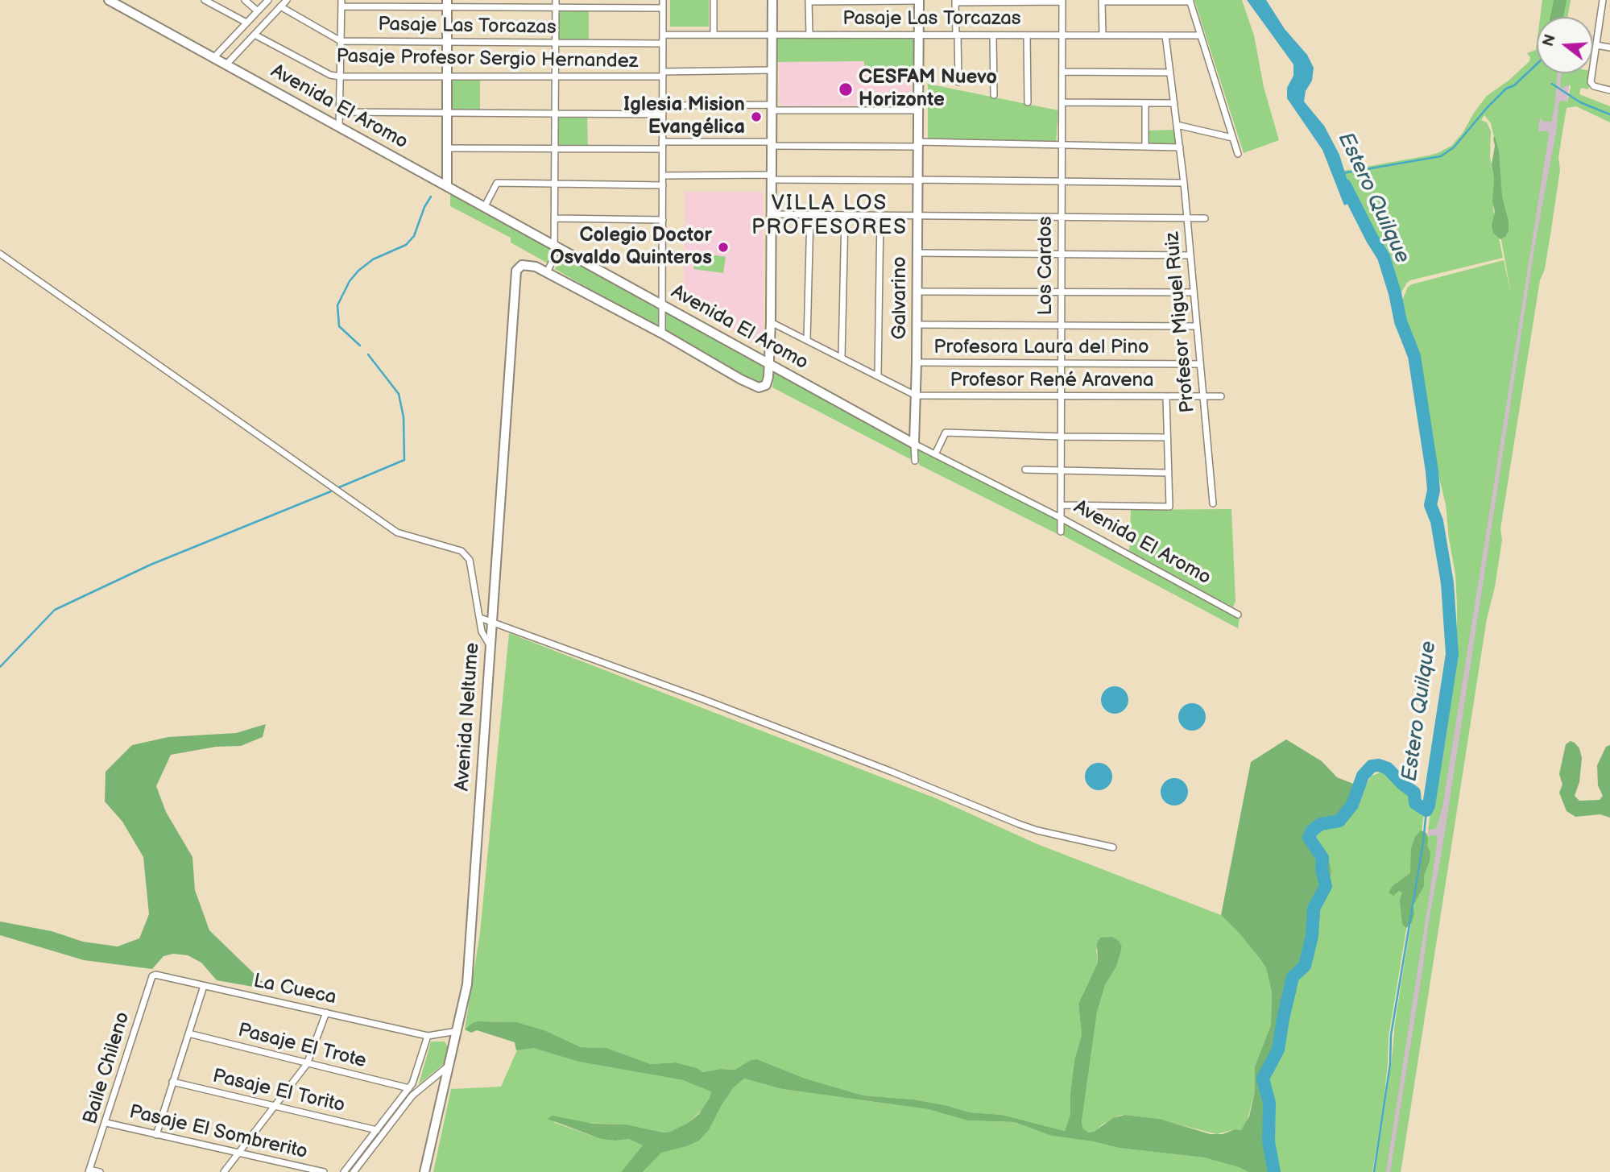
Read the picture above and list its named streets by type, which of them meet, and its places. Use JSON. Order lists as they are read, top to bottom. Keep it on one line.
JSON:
{"streets":{"street":["Pasaje Las Torcazas","Pasaje Profesor Sergio Hernandez","Avenida El Aromo","Los Cardos","Galvarino","Profesor Miguel Ruiz","Profesora Laura del Pino","Profesor René Aravena","Avenida Neltume","La Cueca","Pasaje El Trote","Baile Chileno","Pasaje El Torito","Pasaje El Sombrerito"]},"crossings":[["Pasaje Las Torcazas","Los Cardos"],["Pasaje Las Torcazas","Galvarino"],["Pasaje Las Torcazas","Profesor Miguel Ruiz"],["Avenida El Aromo","Los Cardos"],["Avenida El Aromo","Galvarino"],["Avenida El Aromo","Avenida Neltume"],["Los Cardos","Profesora Laura del Pino"],["Los Cardos","Profesor René Aravena"],["Galvarino","Profesora Laura del Pino"],["Galvarino","Profesor René Aravena"],["Profesor Miguel Ruiz","Profesora Laura del Pino"],["Profesor Miguel Ruiz","Profesor René Aravena"],["La Cueca","Baile Chileno"],["Baile Chileno","Pasaje El Sombrerito"]],"districts":["VILLA LOS PROFESORES"],"water":["Estero Quilque"],"places":["CESFAM Nuevo Horizonte","Iglesia Mision Evangélica","Colegio Doctor Osvaldo Quinteros"],"north":"left"}
